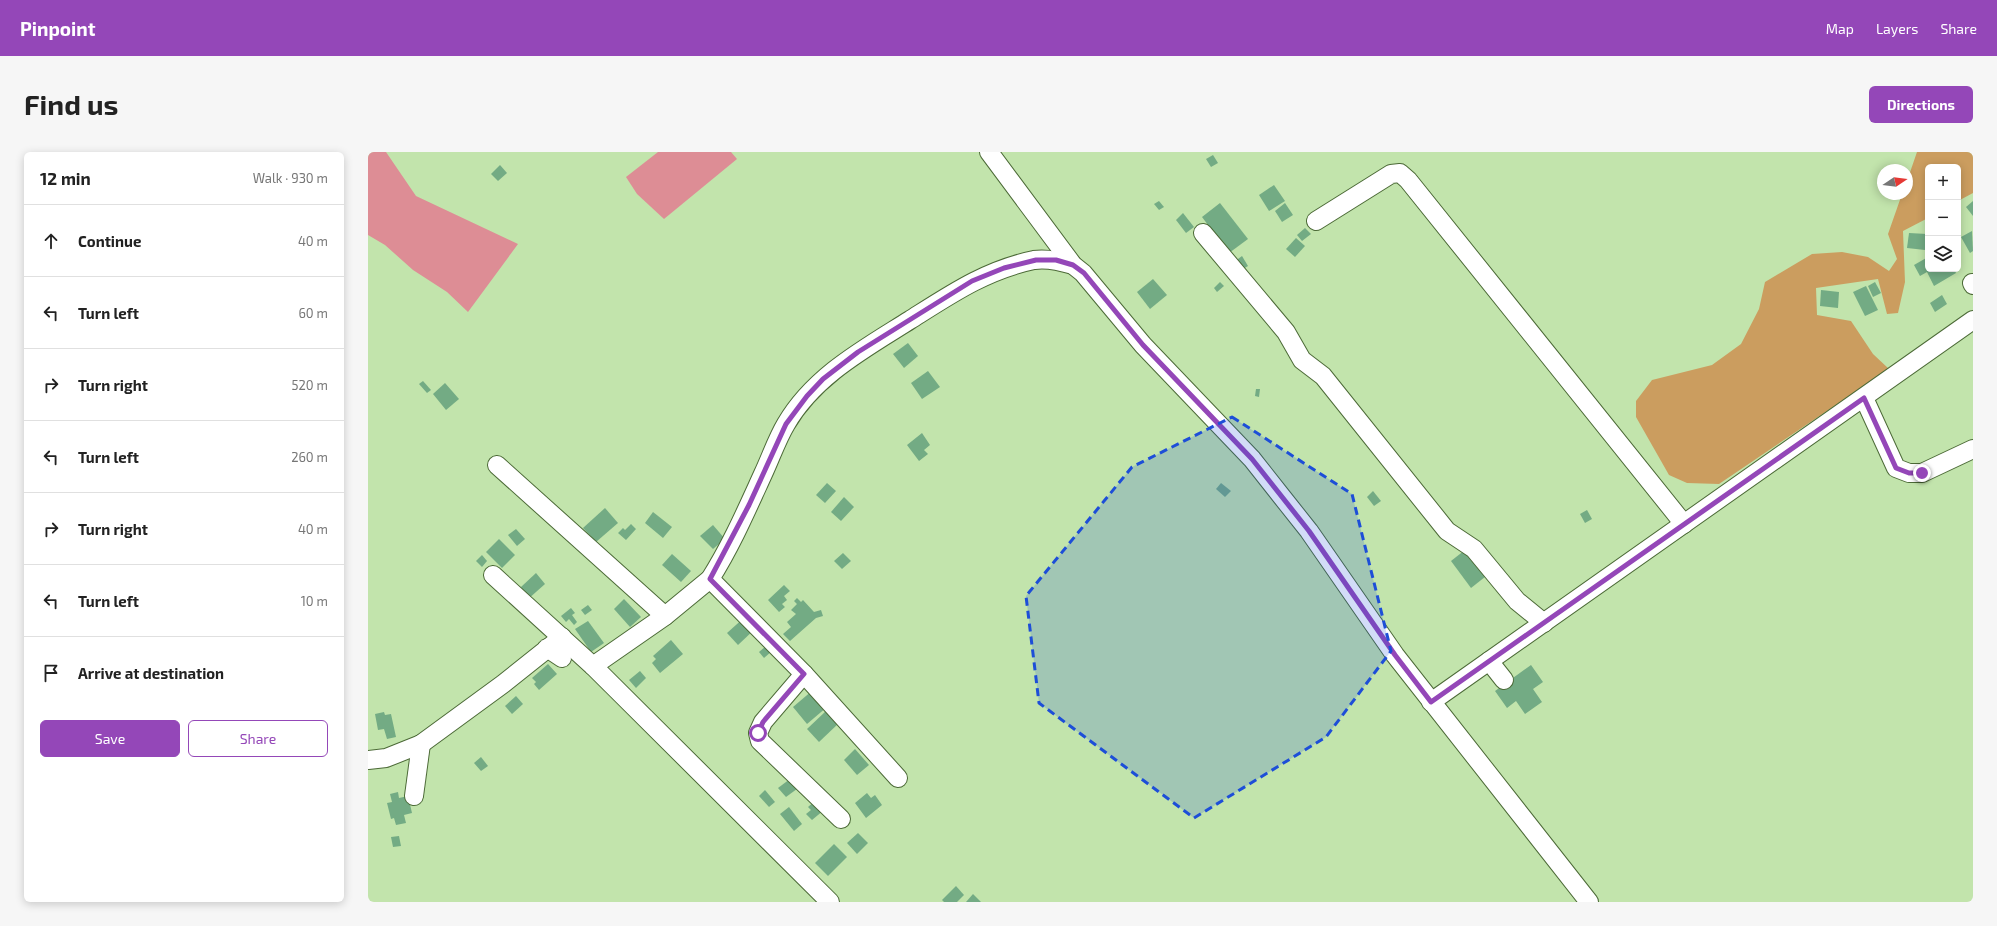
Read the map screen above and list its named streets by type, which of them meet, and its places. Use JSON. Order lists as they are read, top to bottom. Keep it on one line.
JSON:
{"north":"right","page":{"header":"Pinpoint","nav":["Map","Layers","Share"],"buttons":["Directions",["Save","Share"]],"title":"Find us","heading":["12 min","Walk · 930 m"],"map_buttons":["+","−"],"list":[["Continue","40 m"],["Turn left","60 m"],["Turn right","520 m"],["Turn left","260 m"],["Turn right","40 m"],["Turn left","10 m"],"Arrive at destination"]}}
